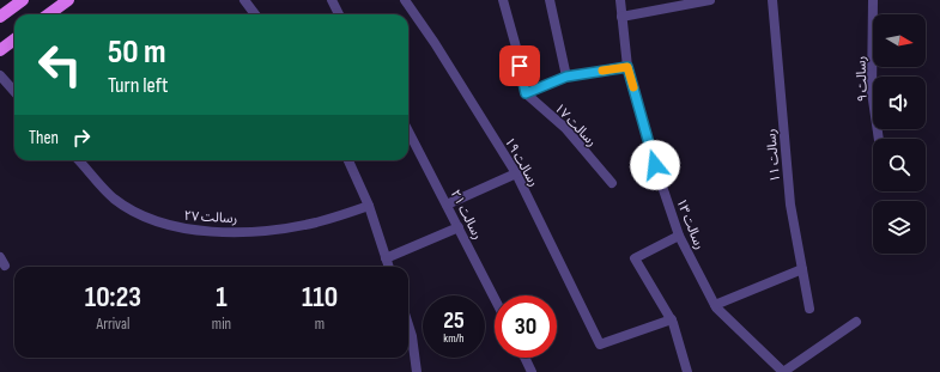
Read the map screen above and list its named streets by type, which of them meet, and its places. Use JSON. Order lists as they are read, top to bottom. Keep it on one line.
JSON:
{"streets":{"street":["رسالت ۹","رسالت ۱۷","رسالت ۱۱","رسالت ۱۹","رسالت ۲۱","رسالت ۲۷","رسالت ۱۳"]},"north":"right","page":{"turn":["50 m","Turn left"],"then":"Then","eta":["10:23","Arrival","1","min","110","m"],"speed":"25 km/h","limit":"30"}}
